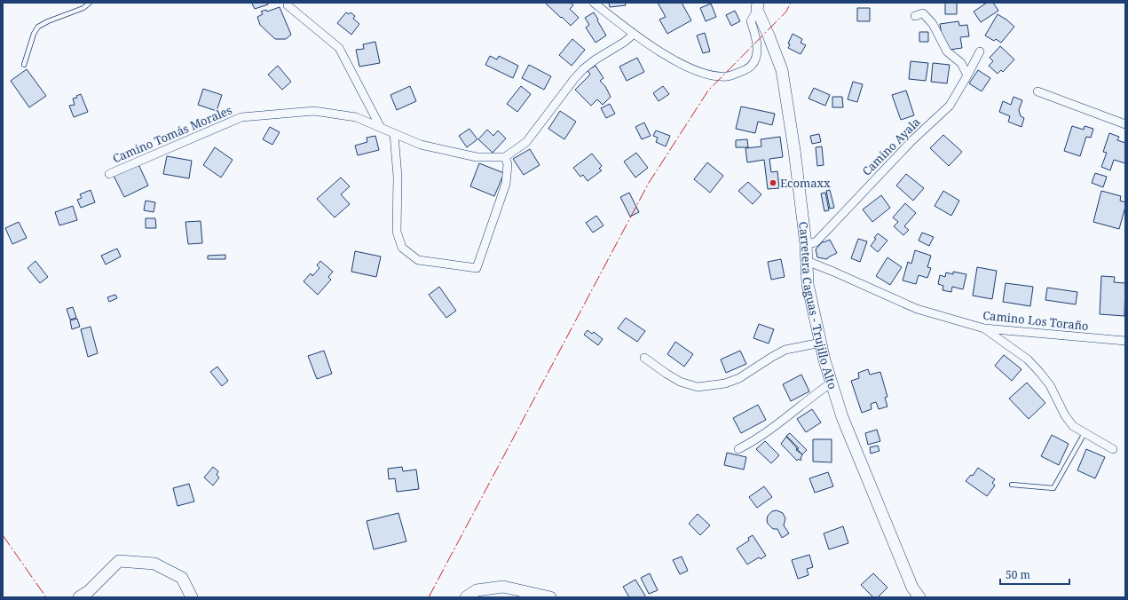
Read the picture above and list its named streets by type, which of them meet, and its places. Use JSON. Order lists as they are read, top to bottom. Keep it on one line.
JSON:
{"streets":{"street":["Camino Tomás Morales","Camino Ayala","Carretera Caguas - Trujillo Alto","Camino Los Toraño"]},"crossings":[["Camino Ayala","Carretera Caguas - Trujillo Alto"],["Carretera Caguas - Trujillo Alto","Camino Los Toraño"]],"places":["Ecomaxx"],"scale_bar":"50 m"}
